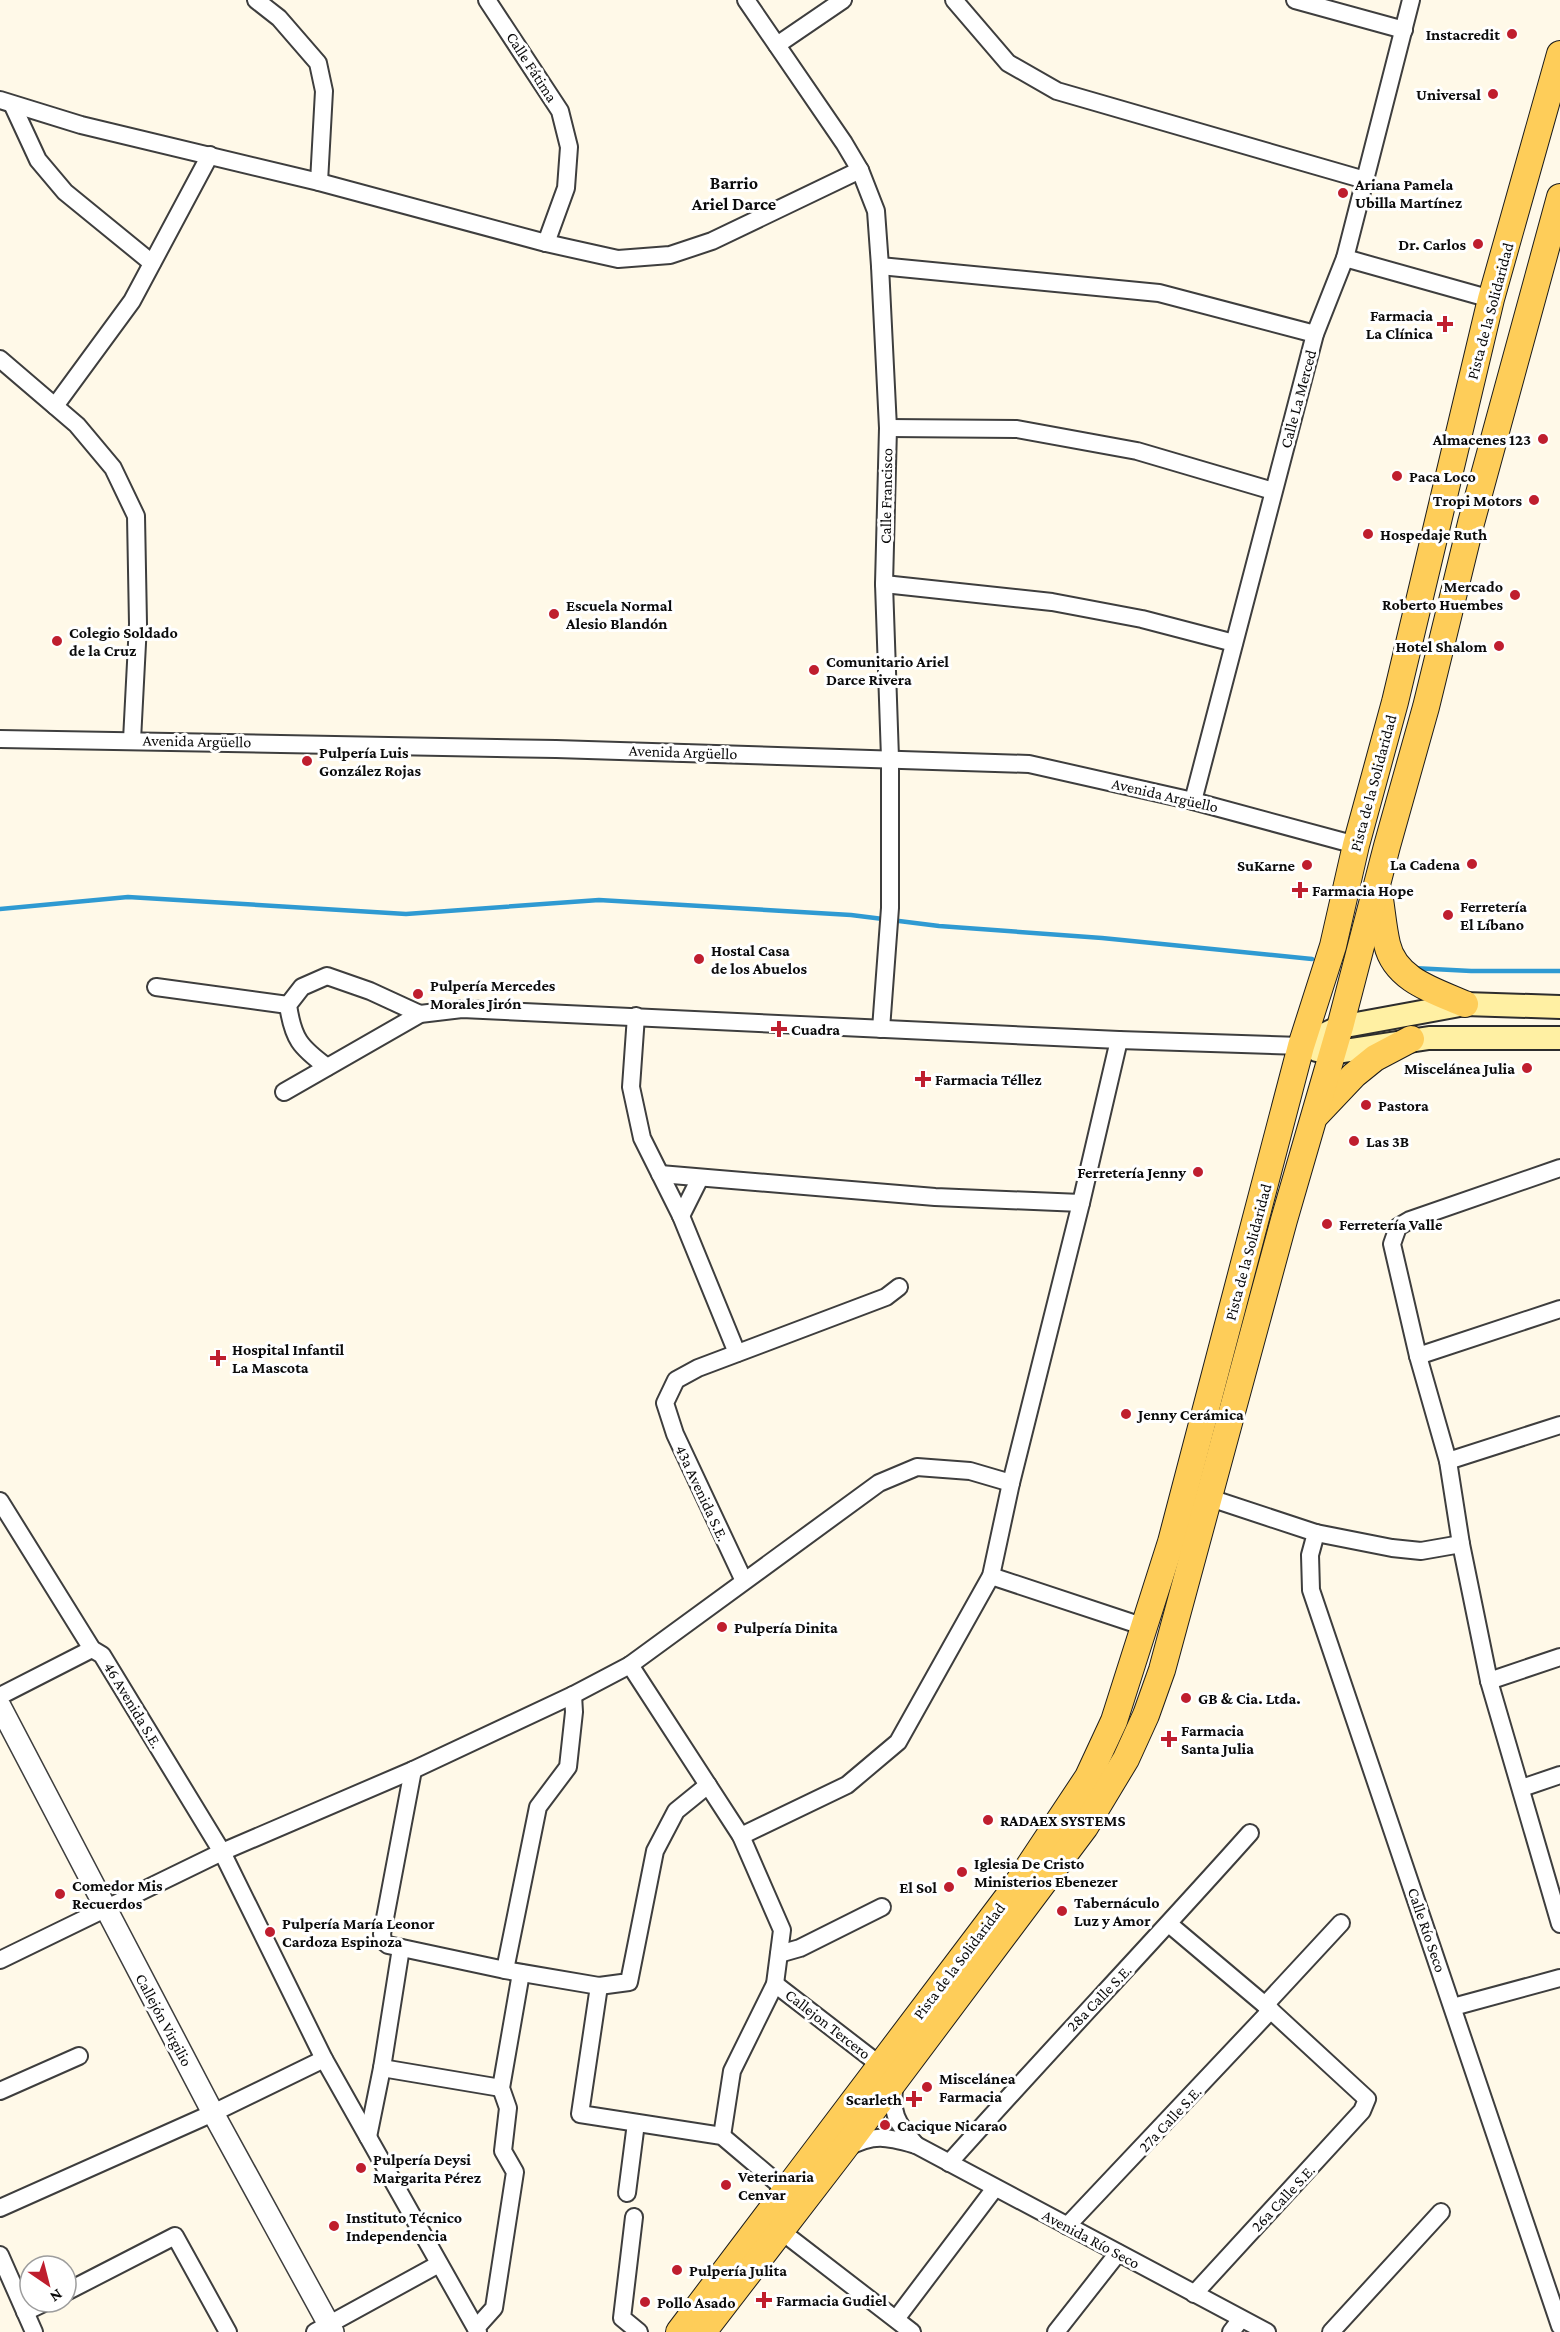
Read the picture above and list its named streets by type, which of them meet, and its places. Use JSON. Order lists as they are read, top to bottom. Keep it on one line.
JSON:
{"streets":{"main road":["Pista de la Solidaridad"],"street":["Calle Fátima","Calle La Merced","Calle Francisco","Avenida Argüello","43a Avenida S.E.","46 Avenida S.E.","Calle Río Seco","28a Calle S.E.","Callejón Virgilio","Callejon Tercero","27a Calle S.E.","26a Calle S.E.","Avenida Río Seco"]},"crossings":[["Pista de la Solidaridad","Avenida Argüello"],["Pista de la Solidaridad","Callejon Tercero"],["Pista de la Solidaridad","Avenida Río Seco"],["Calle La Merced","Avenida Argüello"],["Calle Francisco","Avenida Argüello"],["28a Calle S.E.","Avenida Río Seco"],["Callejon Tercero","Avenida Río Seco"],["27a Calle S.E.","26a Calle S.E."],["27a Calle S.E.","Avenida Río Seco"],["26a Calle S.E.","Avenida Río Seco"]],"districts":["Barrio Ariel Darce"],"places":{"other":["Instacredit","Universal","Ariana Pamela Ubilla Martínez","Dr. Carlos","Almacenes 123","Paca Loco","Tropi Motors","Hospedaje Ruth","Mercado Roberto Huembes","Escuela Normal Alesio Blandón","Colegio Soldado de la Cruz","Hotel Shalom","Comunitario Ariel Darce Rivera","Pulpería Luis González Rojas","La Cadena","SuKarne","Ferretería El Líbano","Hostal Casa de los Abuelos","Pulpería Mercedes Morales Jirón","Miscelánea Julia","Pastora","Las 3B","Ferretería Jenny","Ferretería Valle","Jenny Cerámica","Pulpería Dinita","GB & Cia. Ltda.","RADAEX SYSTEMS","Iglesia De Cristo Ministerios Ebenezer","El Sol","Comedor Mis Recuerdos","Tabernáculo Luz y Amor","Pulpería María Leonor Cardoza Espinoza","Miscelánea Farmacia","Cacique Nicarao","Pulpería Deysi Margarita Pérez","Veterinaria Cenvar","Instituto Técnico Independencia","Pulpería Julita","Pollo Asado"],"health":["Farmacia La Clínica","Farmacia Hope","Cuadra","Farmacia Téllez","Hospital Infantil La Mascota","Farmacia Santa Julia","Scarleth","Farmacia Gudiel"]},"north":"bottom right"}
